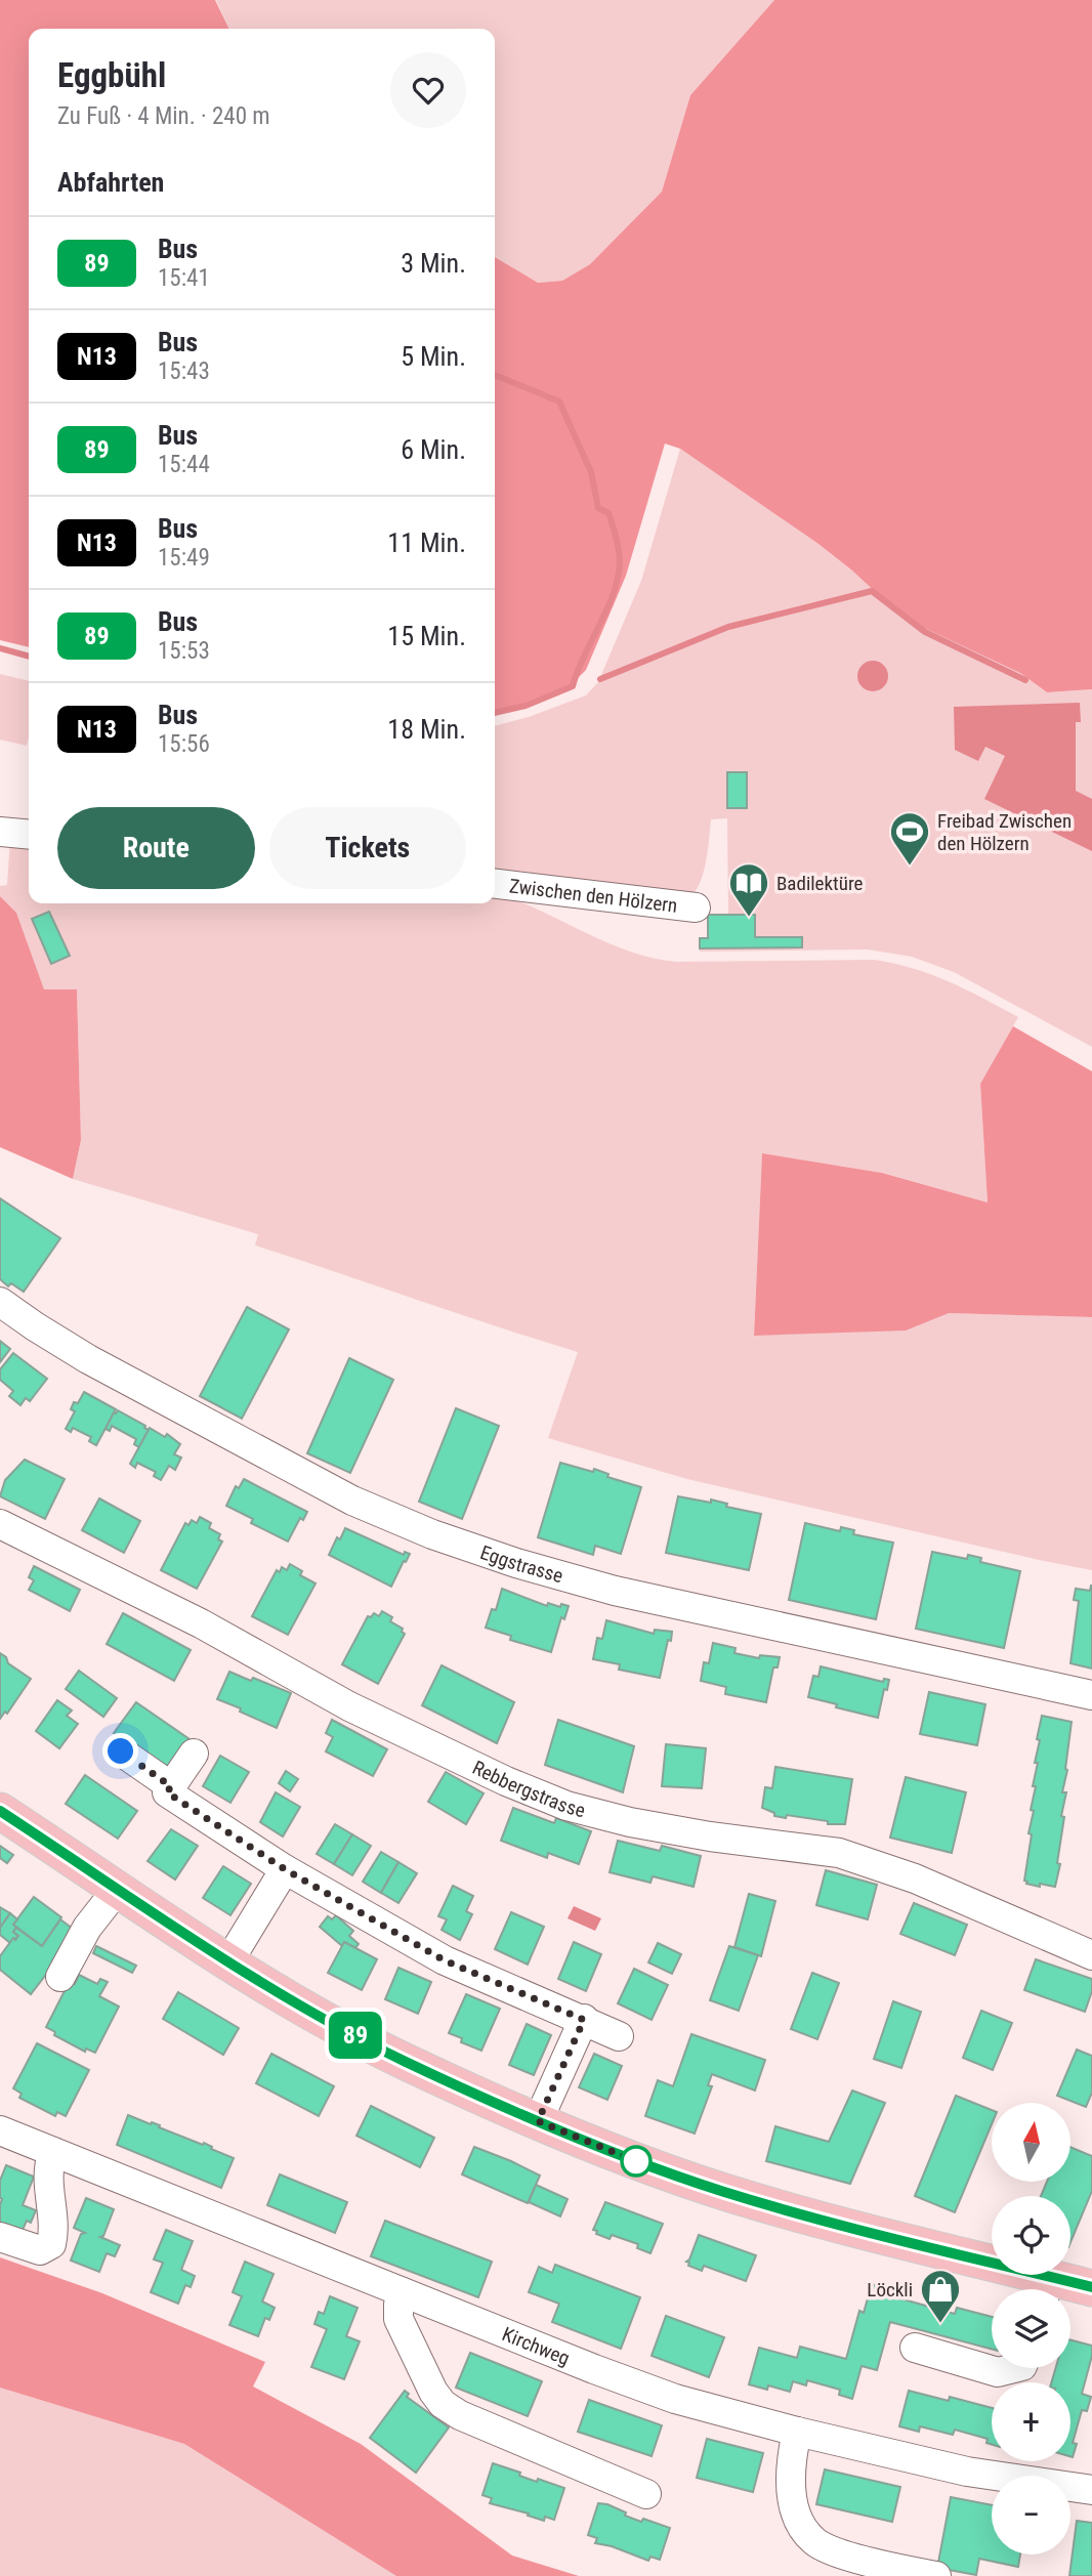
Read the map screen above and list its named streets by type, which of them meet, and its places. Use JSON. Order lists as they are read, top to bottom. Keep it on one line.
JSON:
{"streets":{"street":["Zwischen den Hölzern","Eggstrasse","Rebbergstrasse","Kirchweg"]},"places":{"sports":["Freibad Zwischen den Hölzern"],"library":["Badilektüre"],"shop":["Löckli"]},"lines":["bus line 89"],"north":"top","page":{"on_map":"89","heading":[["Eggbühl","Zu Fuß · 4 Min. · 240 m"],"Abfahrten"],"list":[{"mark":"89","name":"Bus","note":"15:41","value":"3 Min."},{"mark":"N13","name":"Bus","note":"15:43","value":"5 Min."},{"mark":"89","name":"Bus","note":"15:44","value":"6 Min."},{"mark":"N13","name":"Bus","note":"15:49","value":"11 Min."},{"mark":"89","name":"Bus","note":"15:53","value":"15 Min."},{"mark":"N13","name":"Bus","note":"15:56","value":"18 Min."}],"buttons":["Route","Tickets"],"map_buttons":["+","−"]}}
